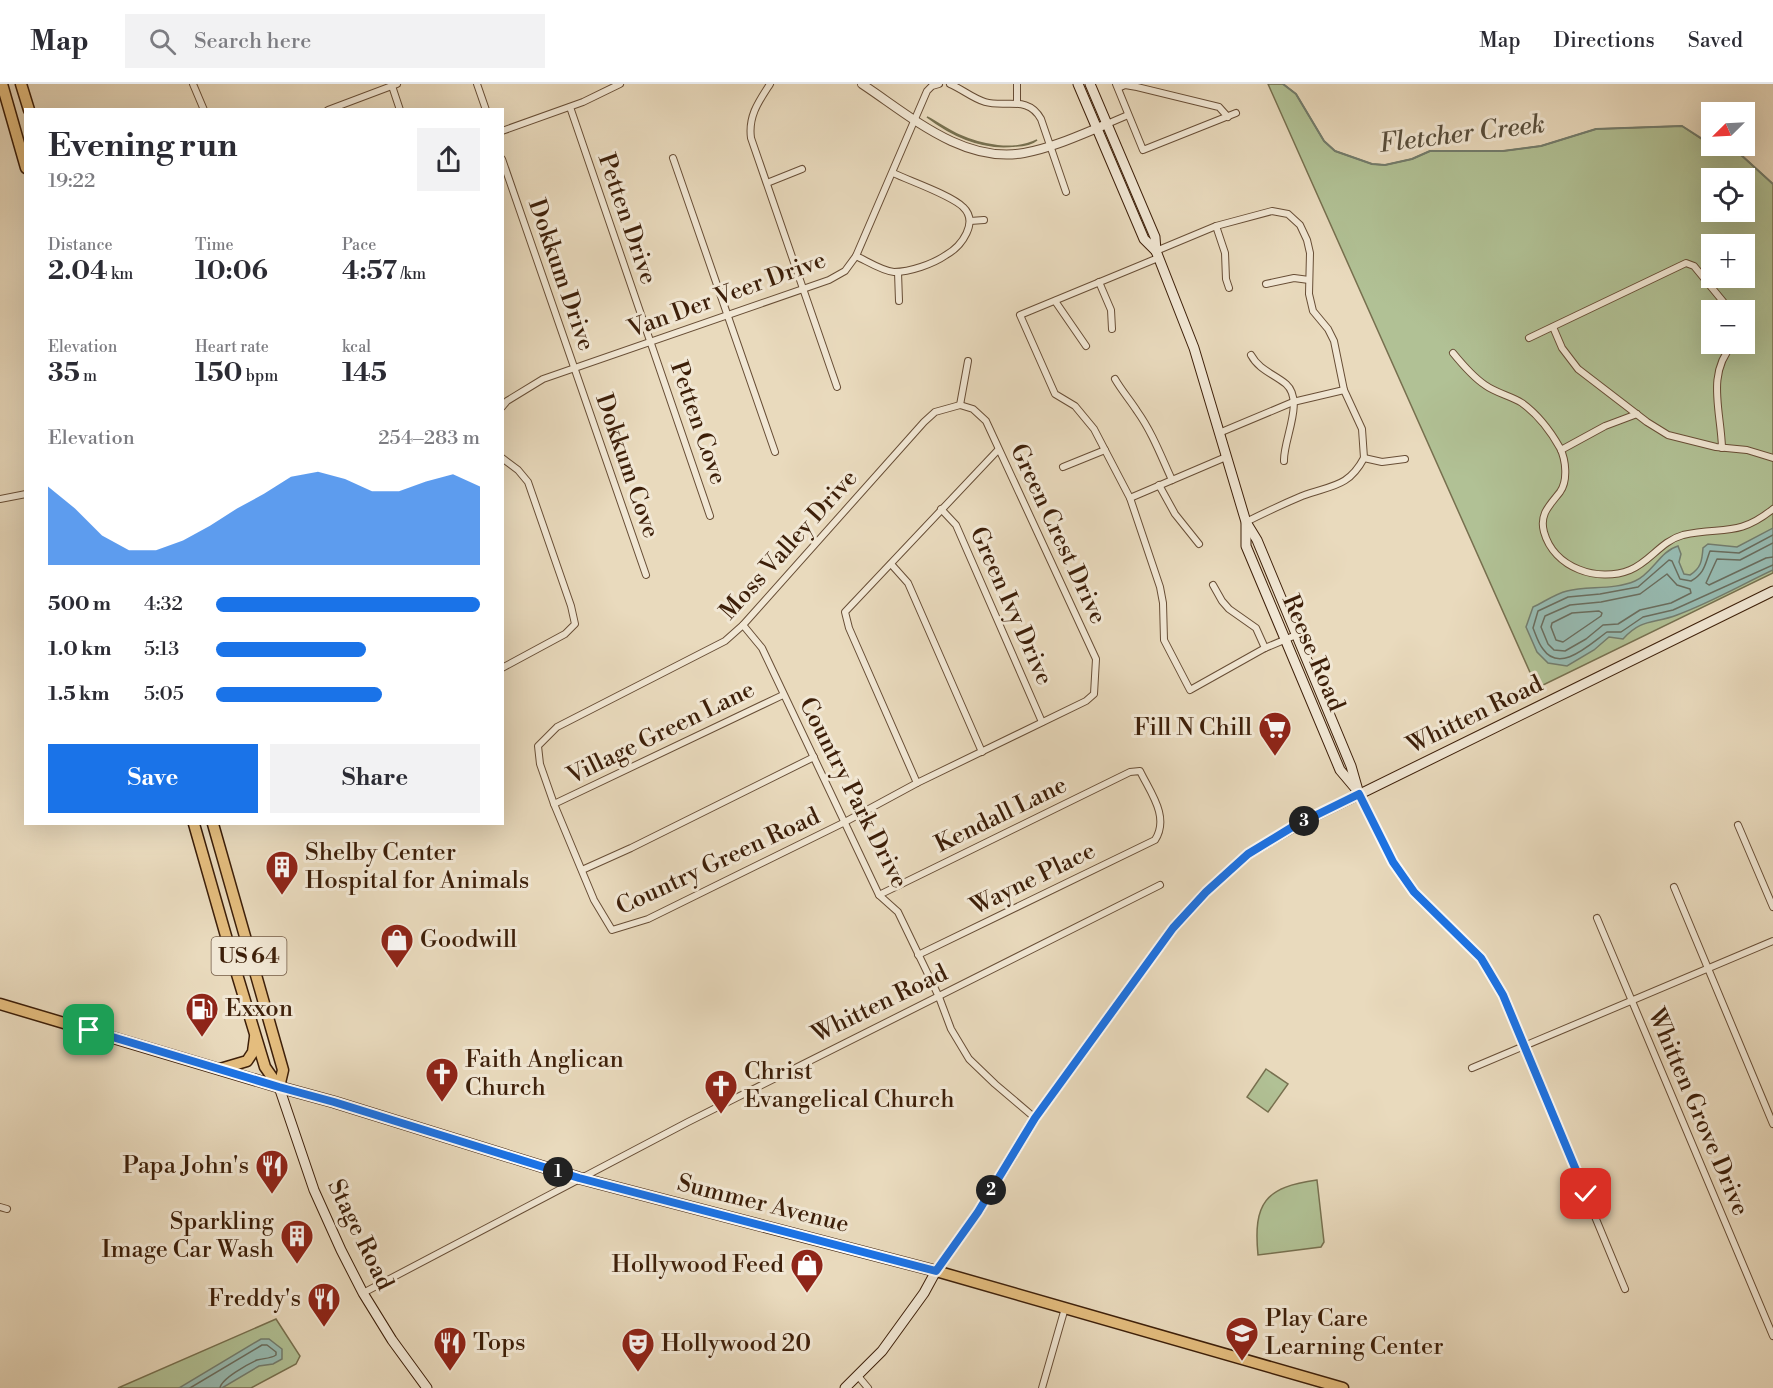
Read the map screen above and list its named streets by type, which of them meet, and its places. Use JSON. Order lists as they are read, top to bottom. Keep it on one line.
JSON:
{"streets":{"main road":["Reese Road","Whitten Road","US 64","Summer Avenue","Stage Road"],"street":["Petten Drive","Dokkum Drive","Van Der Veer Drive","Petten Cove","Dokkum Cove","Green Crest Drive","Moss Valley Drive","Green Ivy Drive","Village Green Lane","Country Park Drive","Kendall Lane","Country Green Road","Wayne Place","Whitten Grove Drive"]},"crossings":[["Petten Drive","Van Der Veer Drive"],["Petten Drive","Petten Cove"],["Dokkum Drive","Van Der Veer Drive"],["Dokkum Drive","Dokkum Cove"],["Van Der Veer Drive","Petten Cove"],["Van Der Veer Drive","Dokkum Cove"],["Green Crest Drive","Moss Valley Drive"],["Green Crest Drive","Country Green Road"],["Moss Valley Drive","Village Green Lane"],["Moss Valley Drive","Country Park Drive"],["Green Ivy Drive","Country Green Road"],["Reese Road","Whitten Road"],["Whitten Road","Country Park Drive"],["Whitten Road","Summer Avenue"],["Whitten Road","Stage Road"],["Village Green Lane","Country Park Drive"],["Country Park Drive","Kendall Lane"],["Country Park Drive","Country Green Road"],["Country Park Drive","Wayne Place"],["Kendall Lane","Wayne Place"],["Summer Avenue","Stage Road"]],"water":["Fletcher Creek"],"places":{"supermarket":["Fill N Chill"],"building":["Shelby Center Hospital for Animals","Sparkling Image Car Wash"],"shop":["Goodwill","Hollywood Feed"],"fuel station":["Exxon"],"church":["Faith Anglican Church","Christ Evangelical Church"],"restaurant":["Papa John's","Freddy's","Tops"],"school or university":["Play Care Learning Center"],"theatre":["Hollywood 20"]},"north":"bottom left","page":{"header":"Map","search":"Search here","nav":["Map","Directions","Saved"],"map_buttons":["+","−"],"heading":["Evening run","19:22"],"stats":[["Distance","2.04 km"],["Time","10:06"],["Pace","4:57 /km"],["Elevation","35 m"],["Heart rate","150 bpm"],["kcal","145"]],"chart":["Elevation","254–283 m"],"list":[{"name":"500 m","note":"4:32"},{"name":"1.0 km","note":"5:13"},{"name":"1.5 km","note":"5:05"}],"buttons":["Save","Share"],"pins":["3","1","2"]}}
